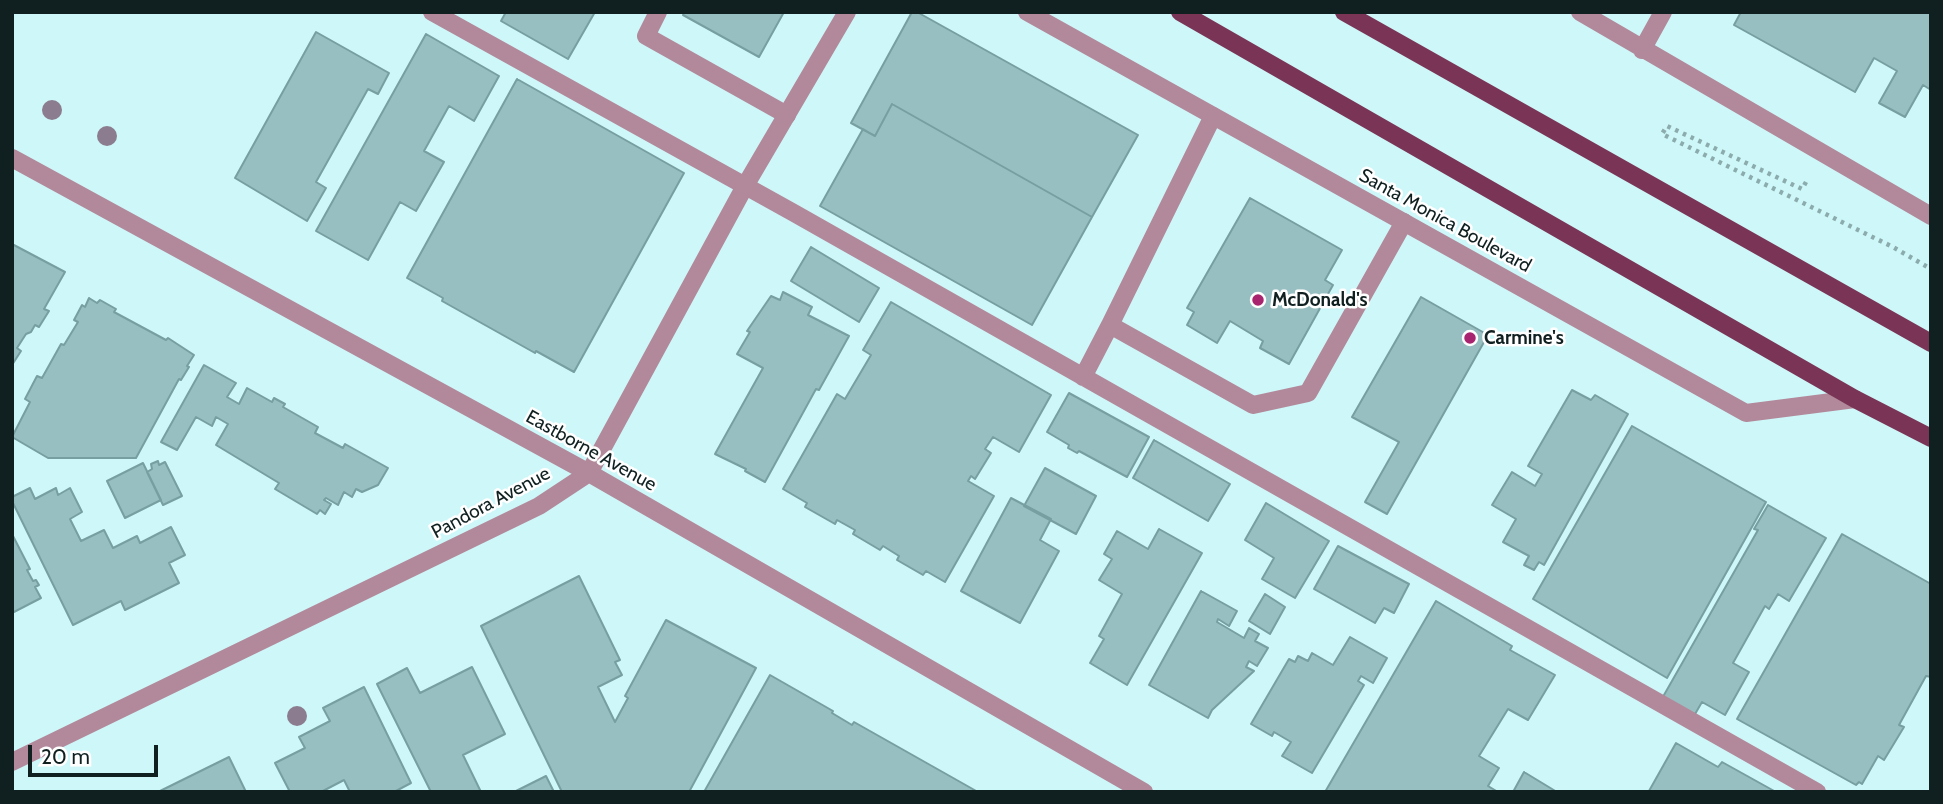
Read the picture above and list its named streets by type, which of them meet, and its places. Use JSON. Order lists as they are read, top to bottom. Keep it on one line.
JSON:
{"streets":{"street":["Santa Monica Boulevard","Eastborne Avenue","Pandora Avenue"]},"crossings":[["Eastborne Avenue","Pandora Avenue"]],"places":["McDonald's","Carmine's"],"scale_bar":"20 m"}
